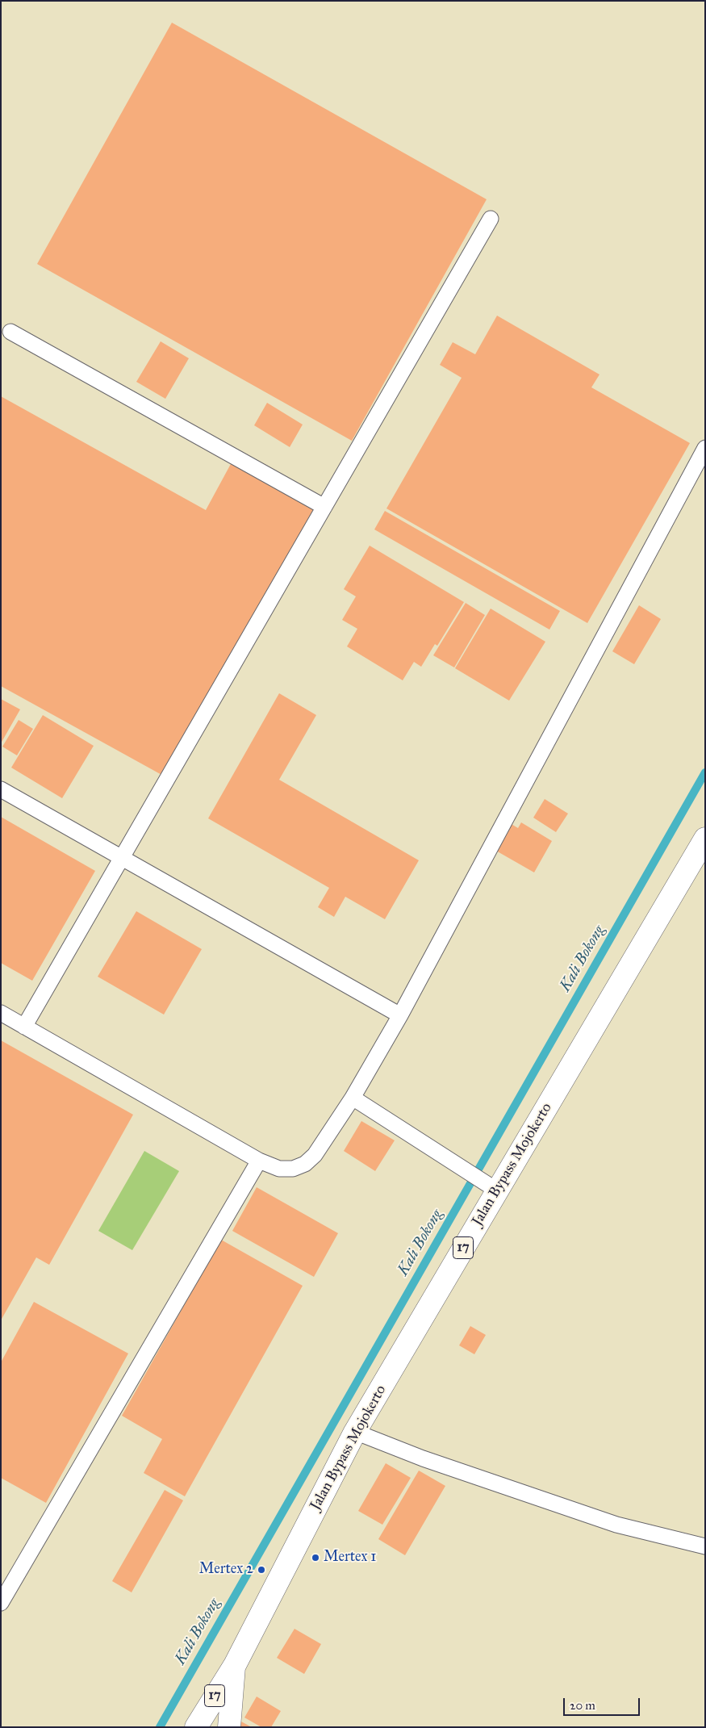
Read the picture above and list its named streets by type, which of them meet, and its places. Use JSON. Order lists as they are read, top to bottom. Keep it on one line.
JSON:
{"streets":{"highway":["Jalan Bypass Mojokerto","17"]},"water":["Kali Bokong"],"places":["Mertex 1","Mertex 2"],"scale_bar":"20 m"}
